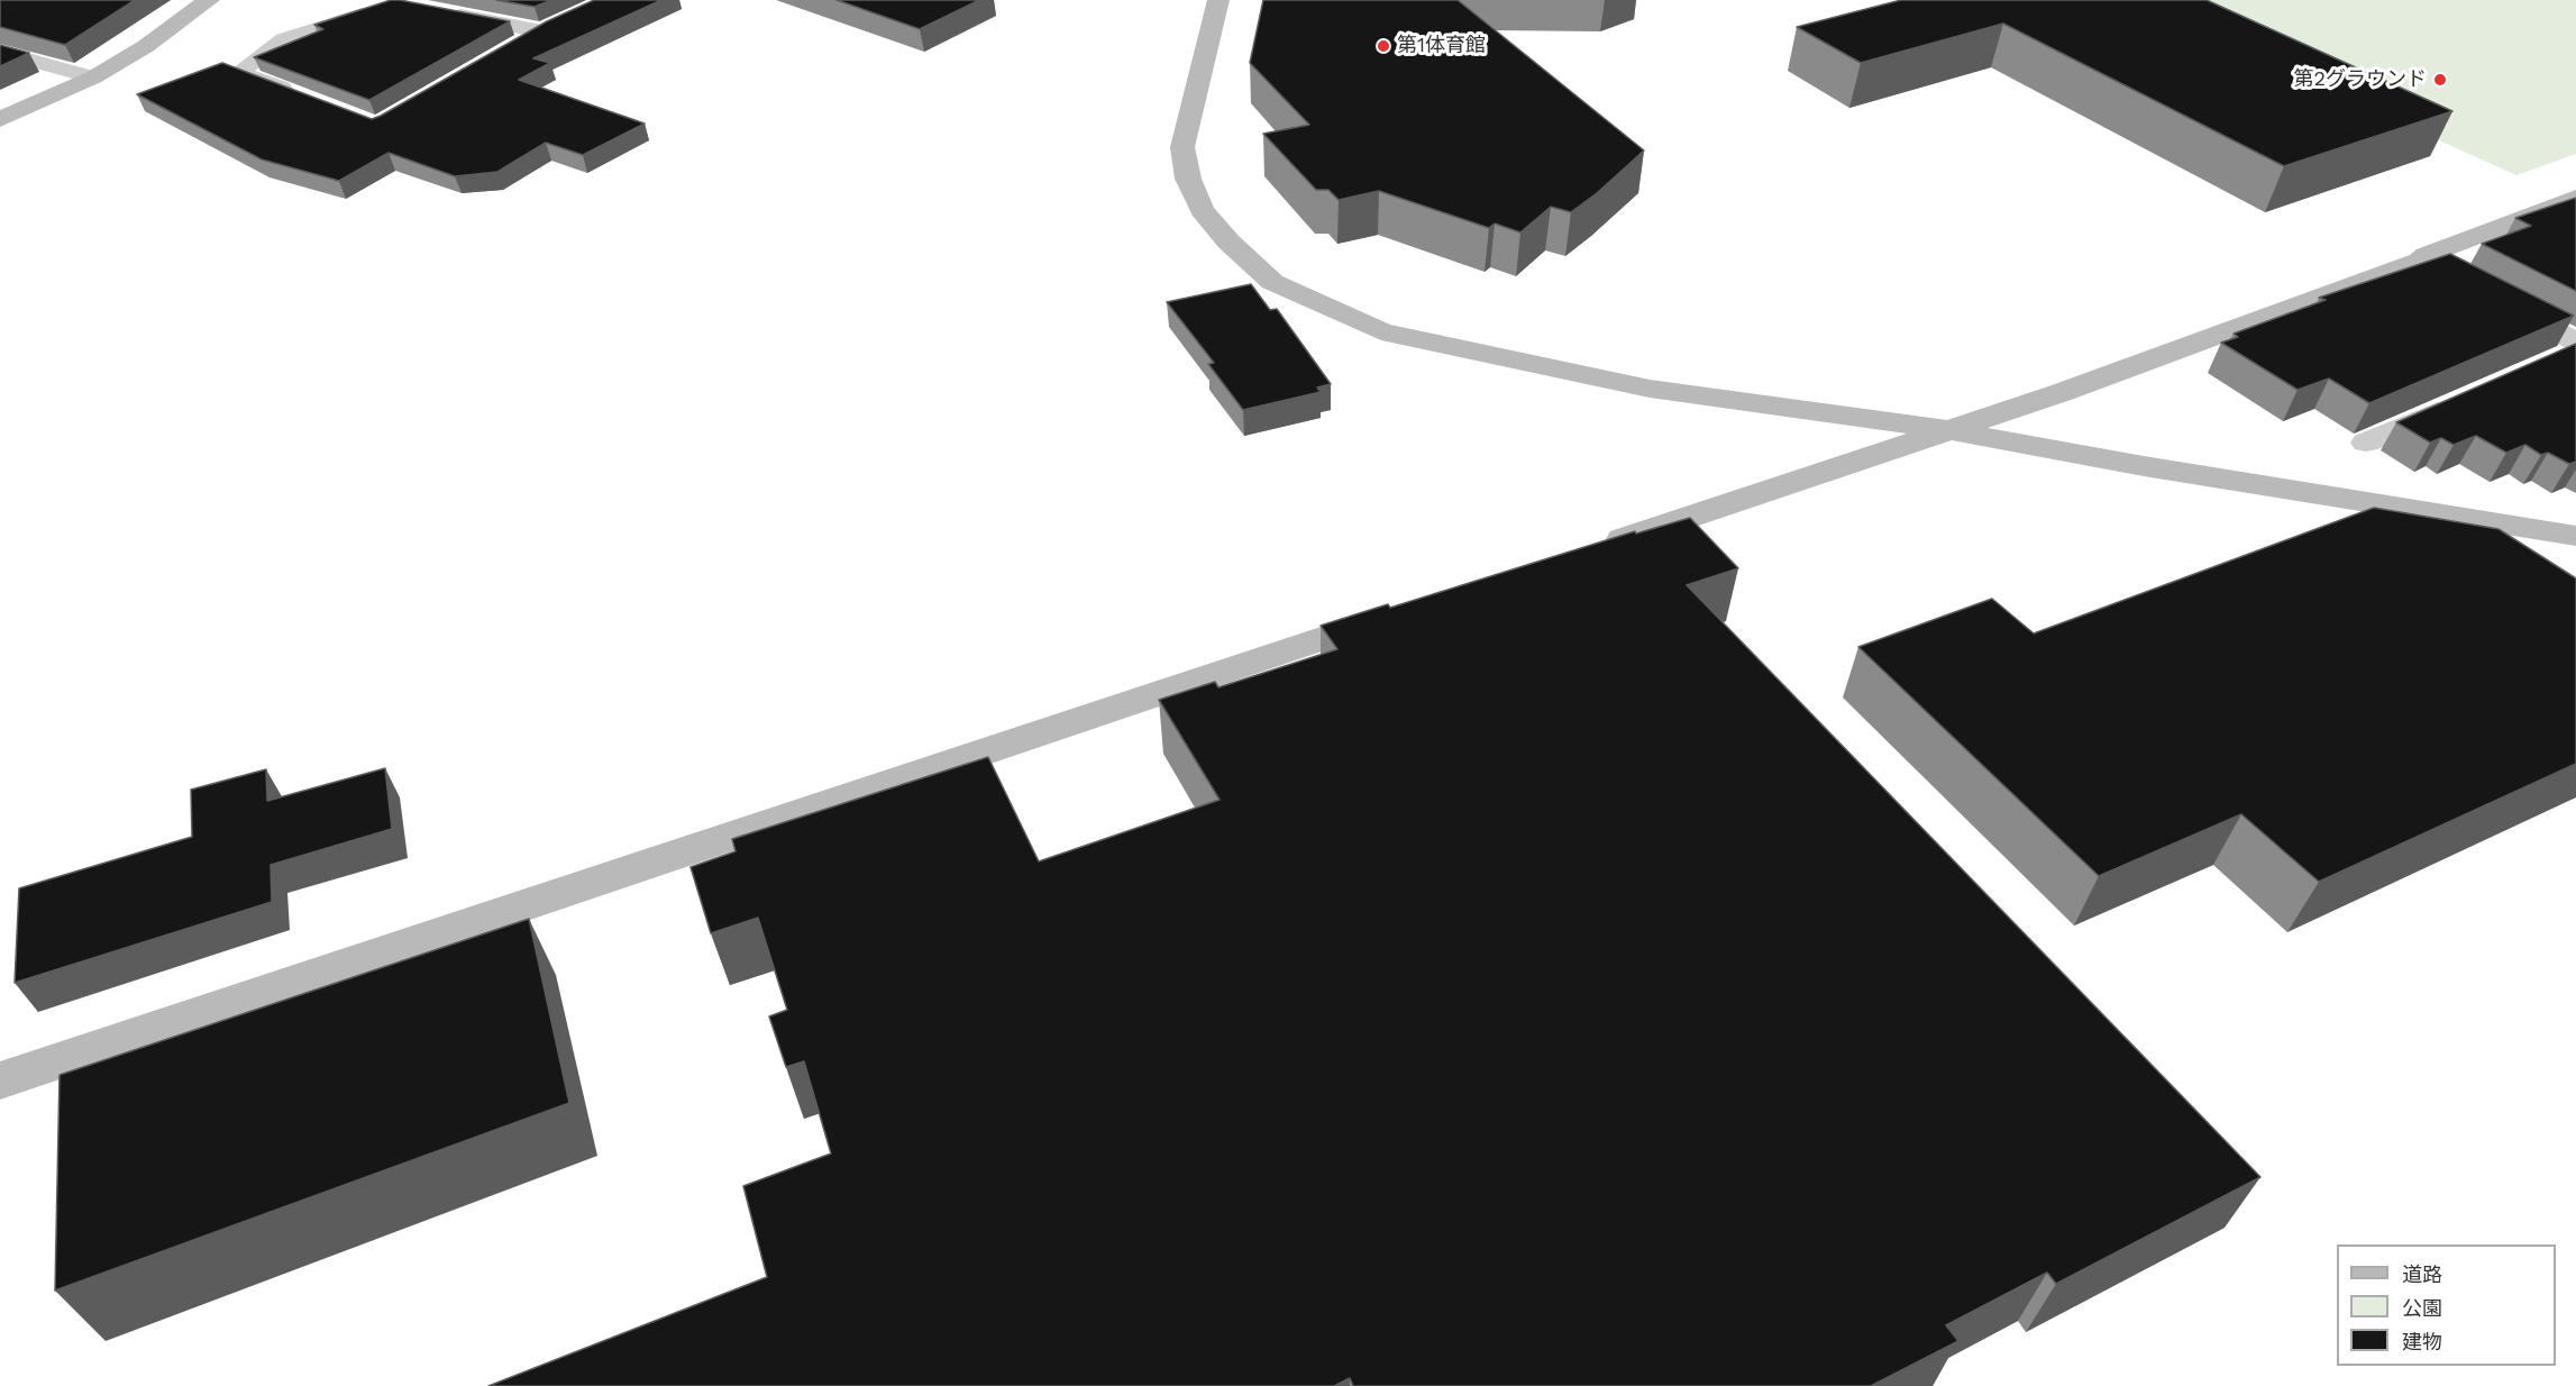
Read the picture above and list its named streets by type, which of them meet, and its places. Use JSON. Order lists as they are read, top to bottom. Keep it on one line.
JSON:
{"places":["第1体育館","第2グラウンド"],"legend":["道路","公園","建物"]}
